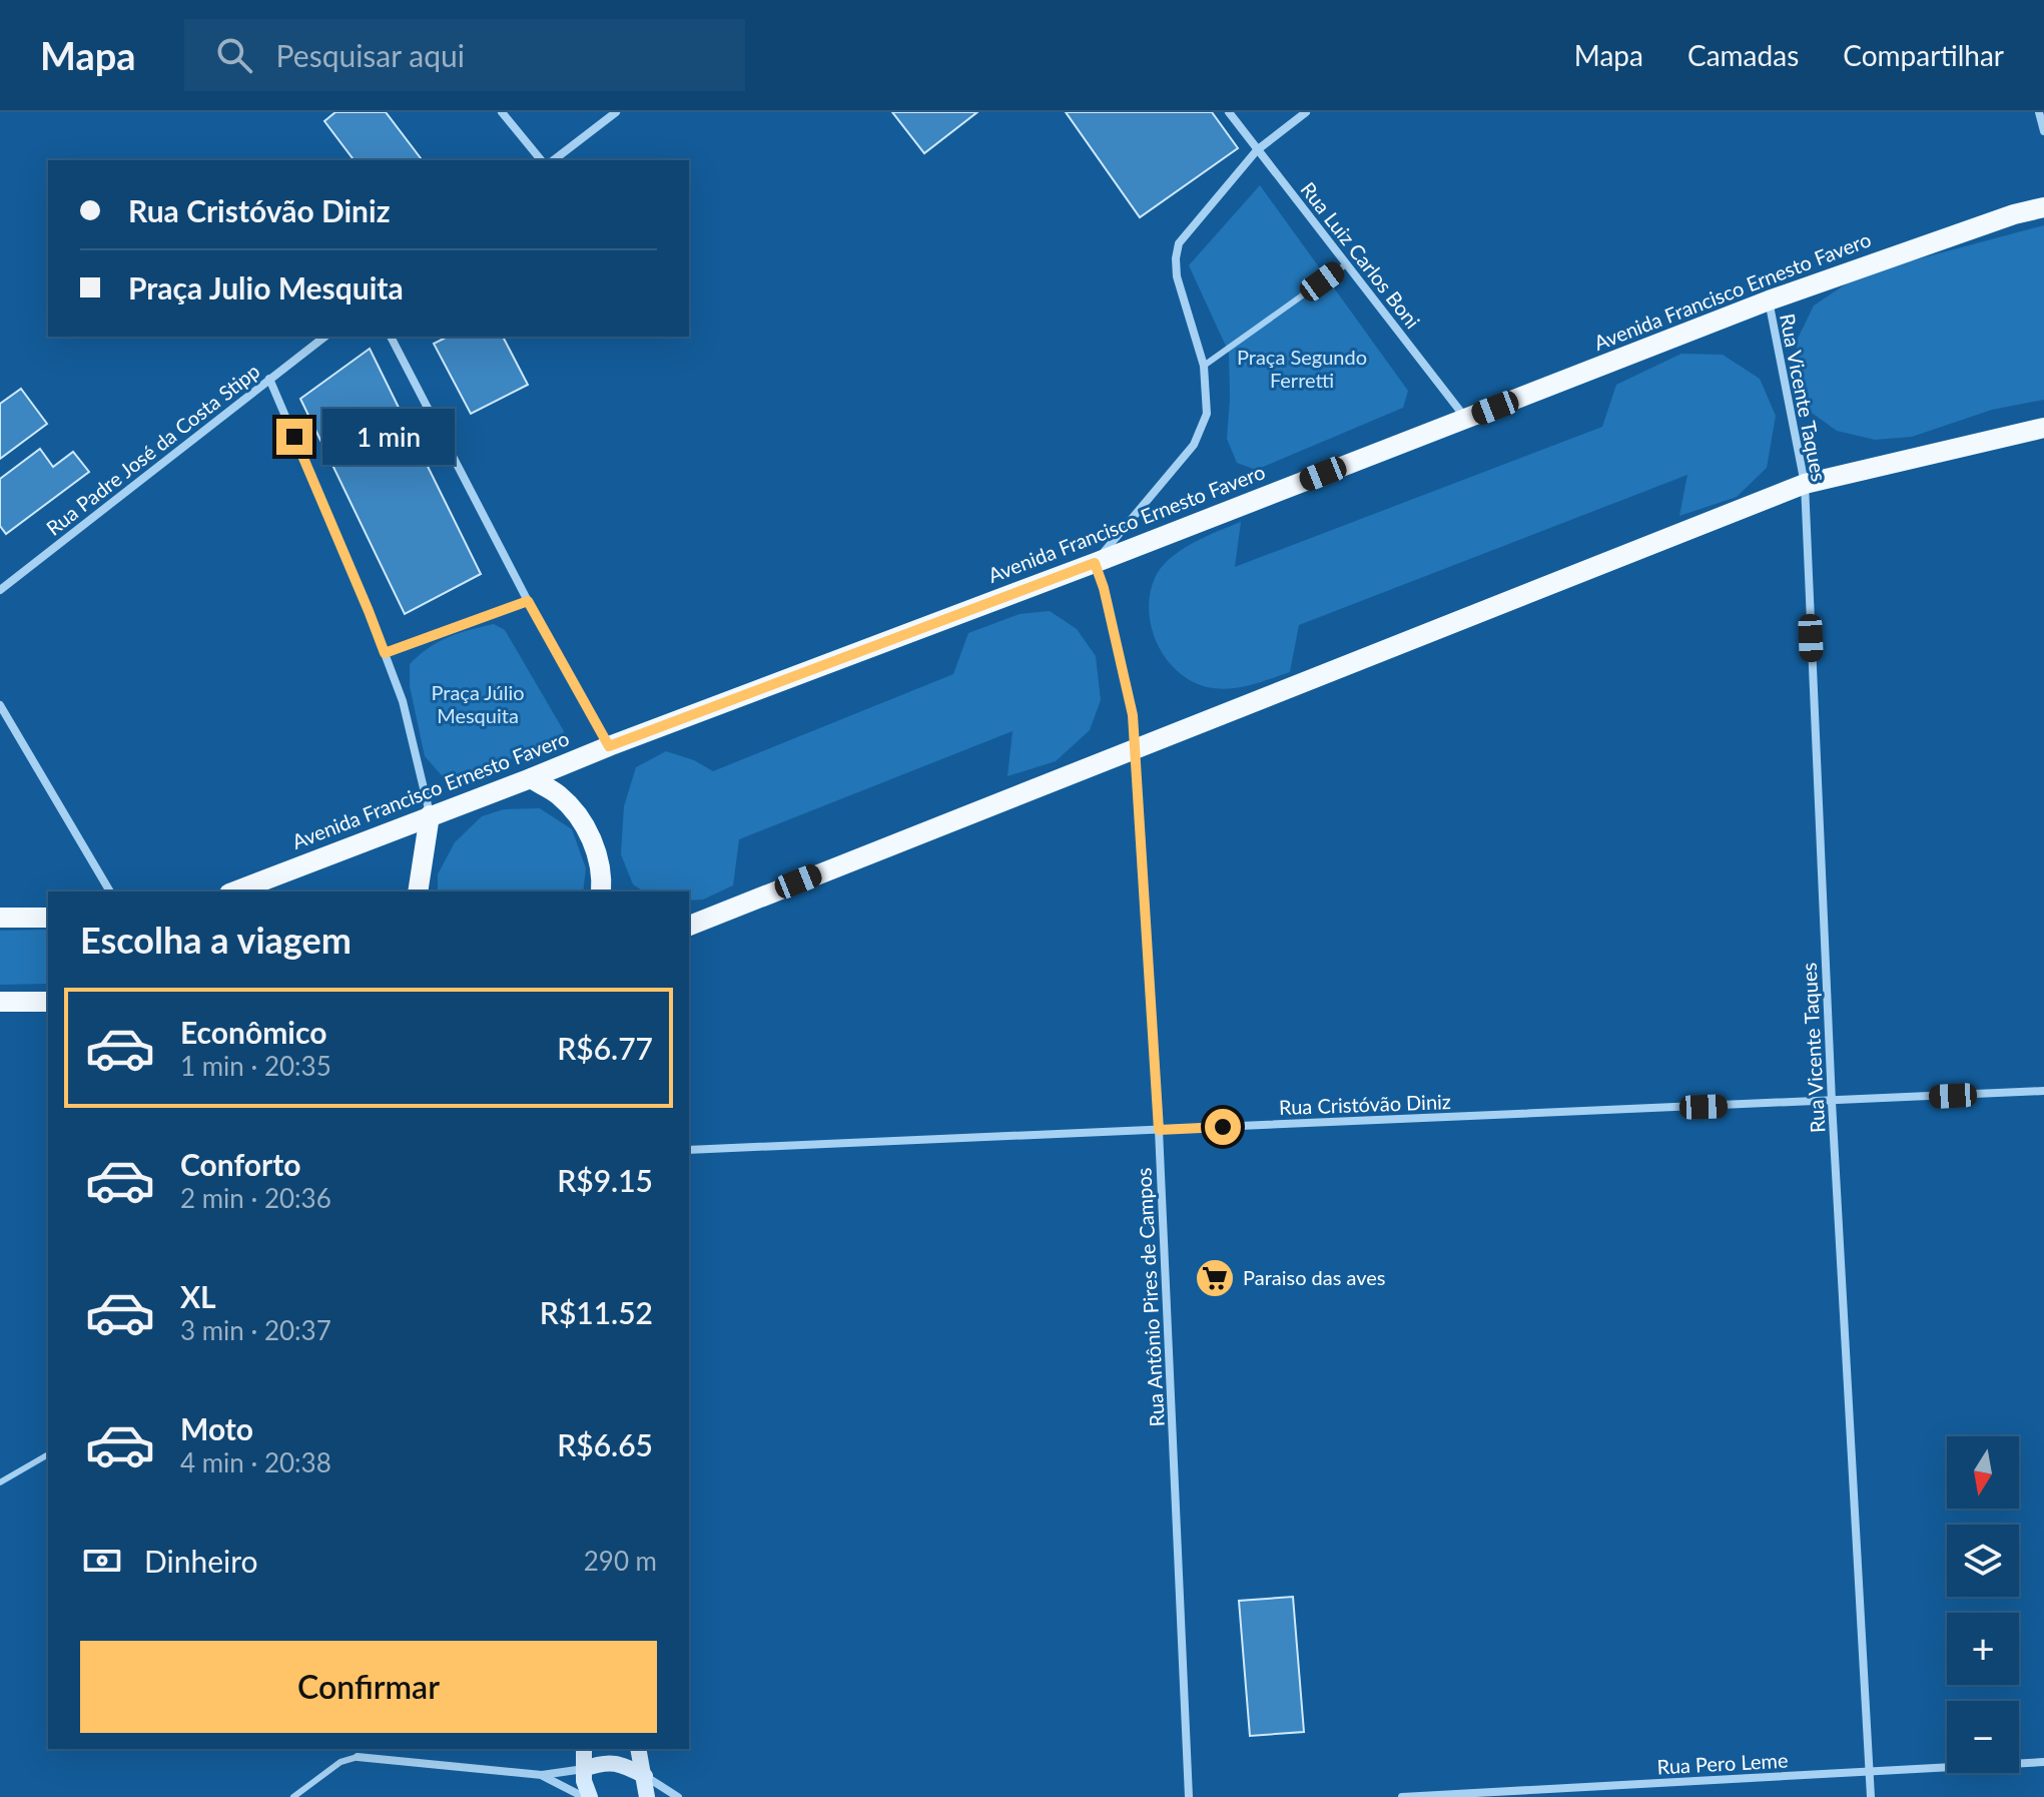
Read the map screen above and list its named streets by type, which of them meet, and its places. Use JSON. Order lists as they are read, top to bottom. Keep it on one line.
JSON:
{"streets":{"main road":["Avenida Francisco Ernesto Favero"],"street":["Rua Luiz Carlos Boni","Rua Vicente Taques","Rua Padre José da Costa Stipp","Rua Cristóvão Diniz","Rua Antônio Pires de Campos","Rua Pero Leme"]},"crossings":[["Rua Luiz Carlos Boni","Avenida Francisco Ernesto Favero"],["Avenida Francisco Ernesto Favero","Rua Vicente Taques"],["Avenida Francisco Ernesto Favero","Rua Antônio Pires de Campos"],["Rua Vicente Taques","Rua Cristóvão Diniz"],["Rua Vicente Taques","Rua Pero Leme"],["Rua Cristóvão Diniz","Rua Antônio Pires de Campos"]],"parks":["Praça Segundo Ferretti","Praça Júlio Mesquita"],"places":{"supermarket":["Paraiso das aves"]},"north":"bottom","page":{"header":"Mapa","search":"Pesquisar aqui","nav":["Mapa","Camadas","Compartilhar"],"banner":["Rua Cristóvão Diniz","Praça Julio Mesquita"],"bubble":"1 min","heading":"Escolha a viagem","list":[{"name":"Econômico","note":"1 min · 20:35","value":"R$6.77"},{"name":"Conforto","note":"2 min · 20:36","value":"R$9.15"},{"name":"XL","note":"3 min · 20:37","value":"R$11.52"},{"name":"Moto","note":"4 min · 20:38","value":"R$6.65"}],"map_buttons":["+","−"],"pay":["Dinheiro","290 m"],"buttons":"Confirmar"}}
